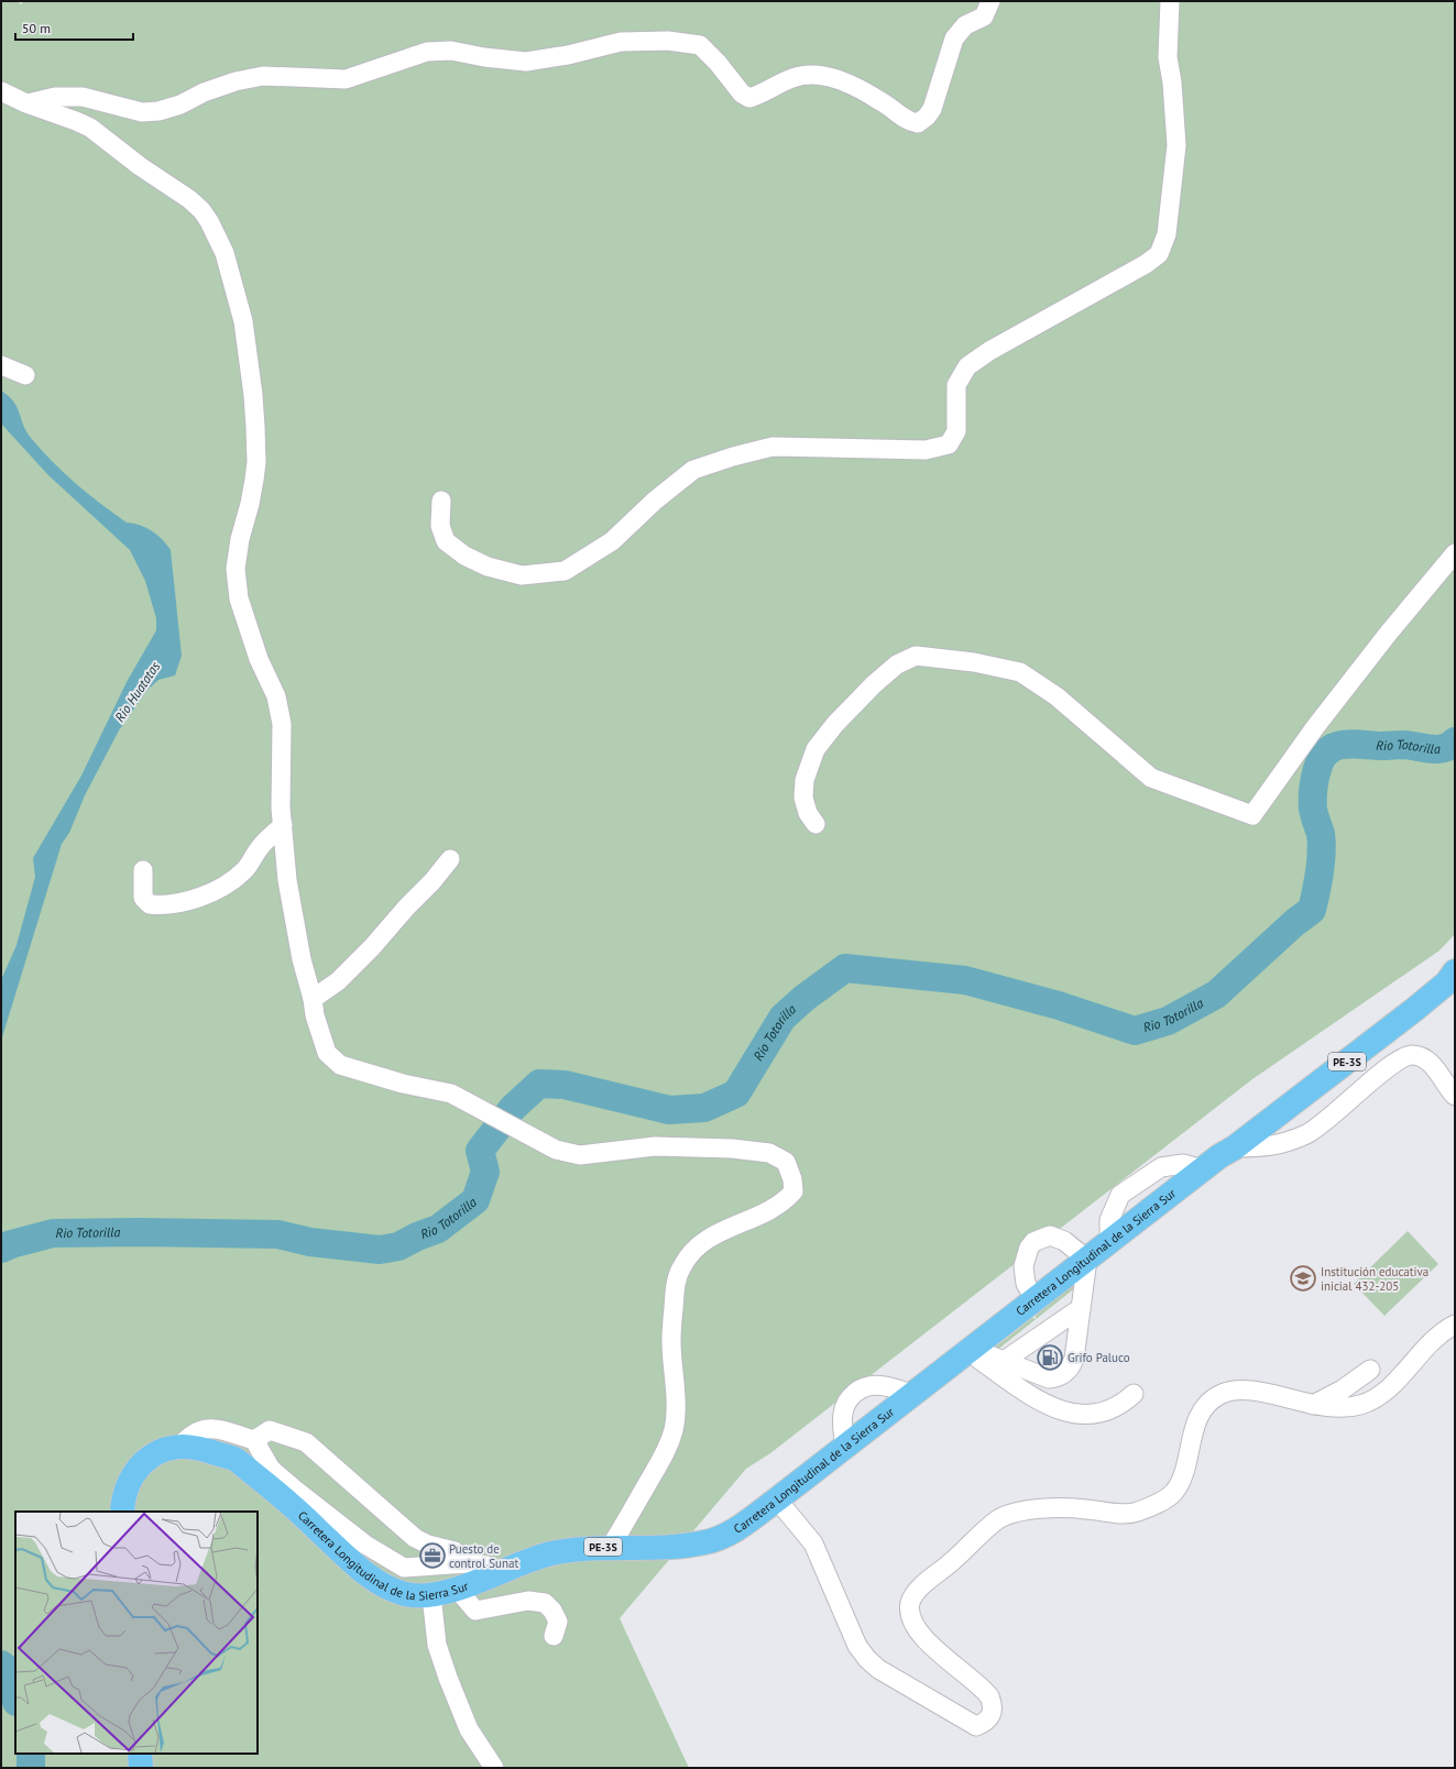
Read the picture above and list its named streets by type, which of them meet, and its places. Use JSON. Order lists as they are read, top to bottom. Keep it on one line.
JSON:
{"streets":{"highway":["PE-3S","Carretera Longitudinal de la Sierra Sur"]},"water":["Rio Huatatas","Rio Totorilla"],"places":{"school or university":["Institución educativa inicial 432-205"],"fuel station":["Grifo Paluco"],"office":["Puesto de control Sunat"]},"scale_bar":"50 m"}
